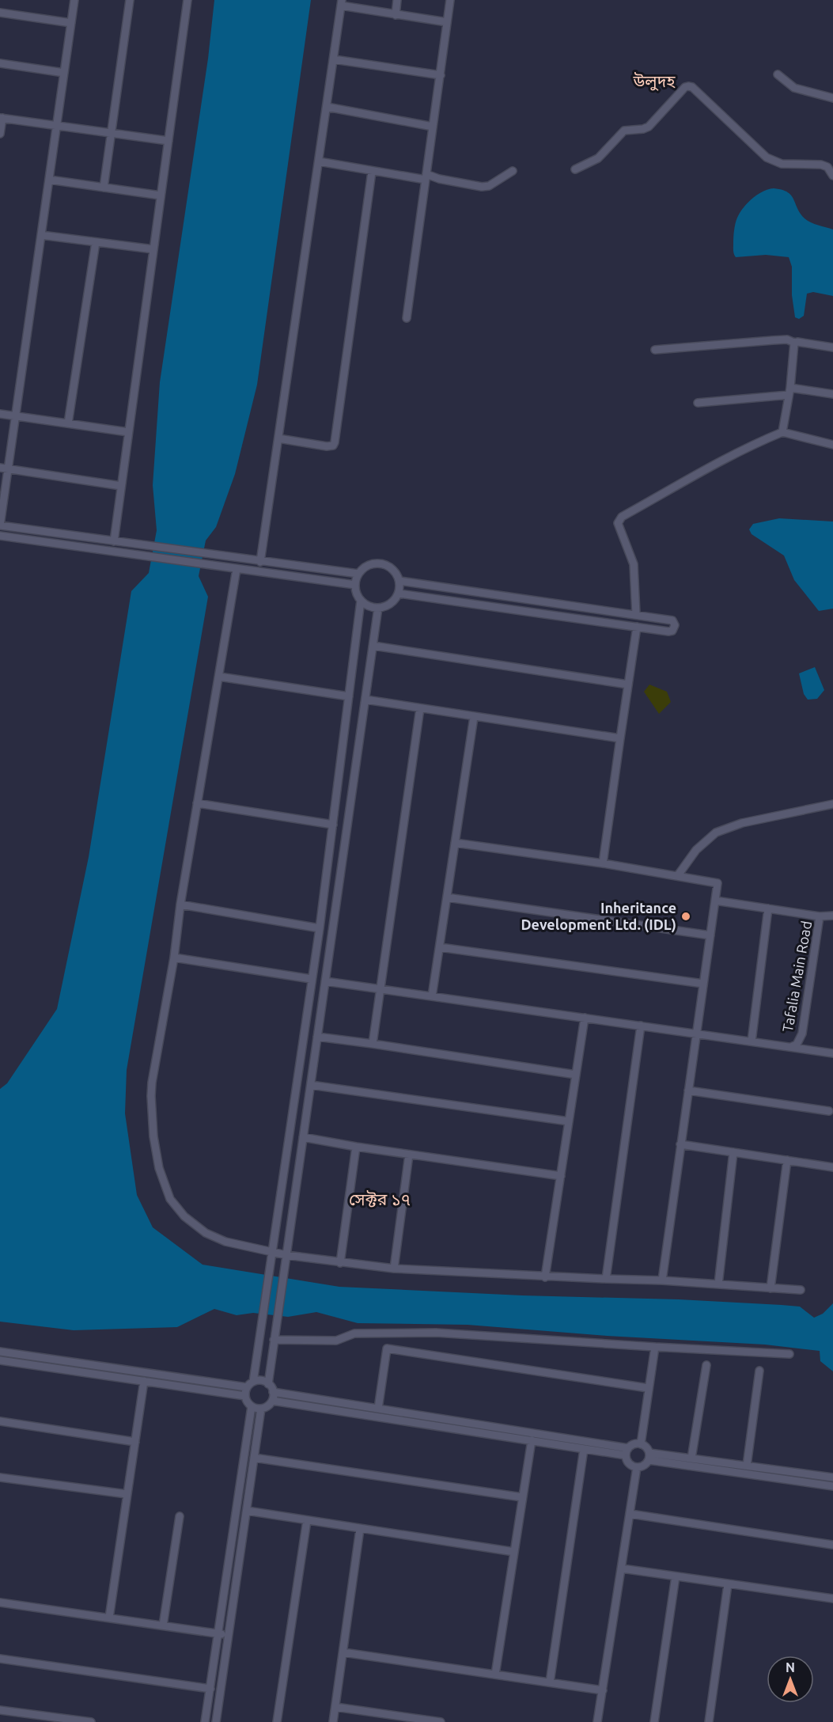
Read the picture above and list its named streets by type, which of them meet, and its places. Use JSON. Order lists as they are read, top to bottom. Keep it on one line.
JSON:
{"streets":{"street":["Tafalia Main Road"]},"districts":["উলুদহ","সেক্টর ১৭"],"places":["Inheritance Development Ltd. (IDL)"],"north":"top"}
